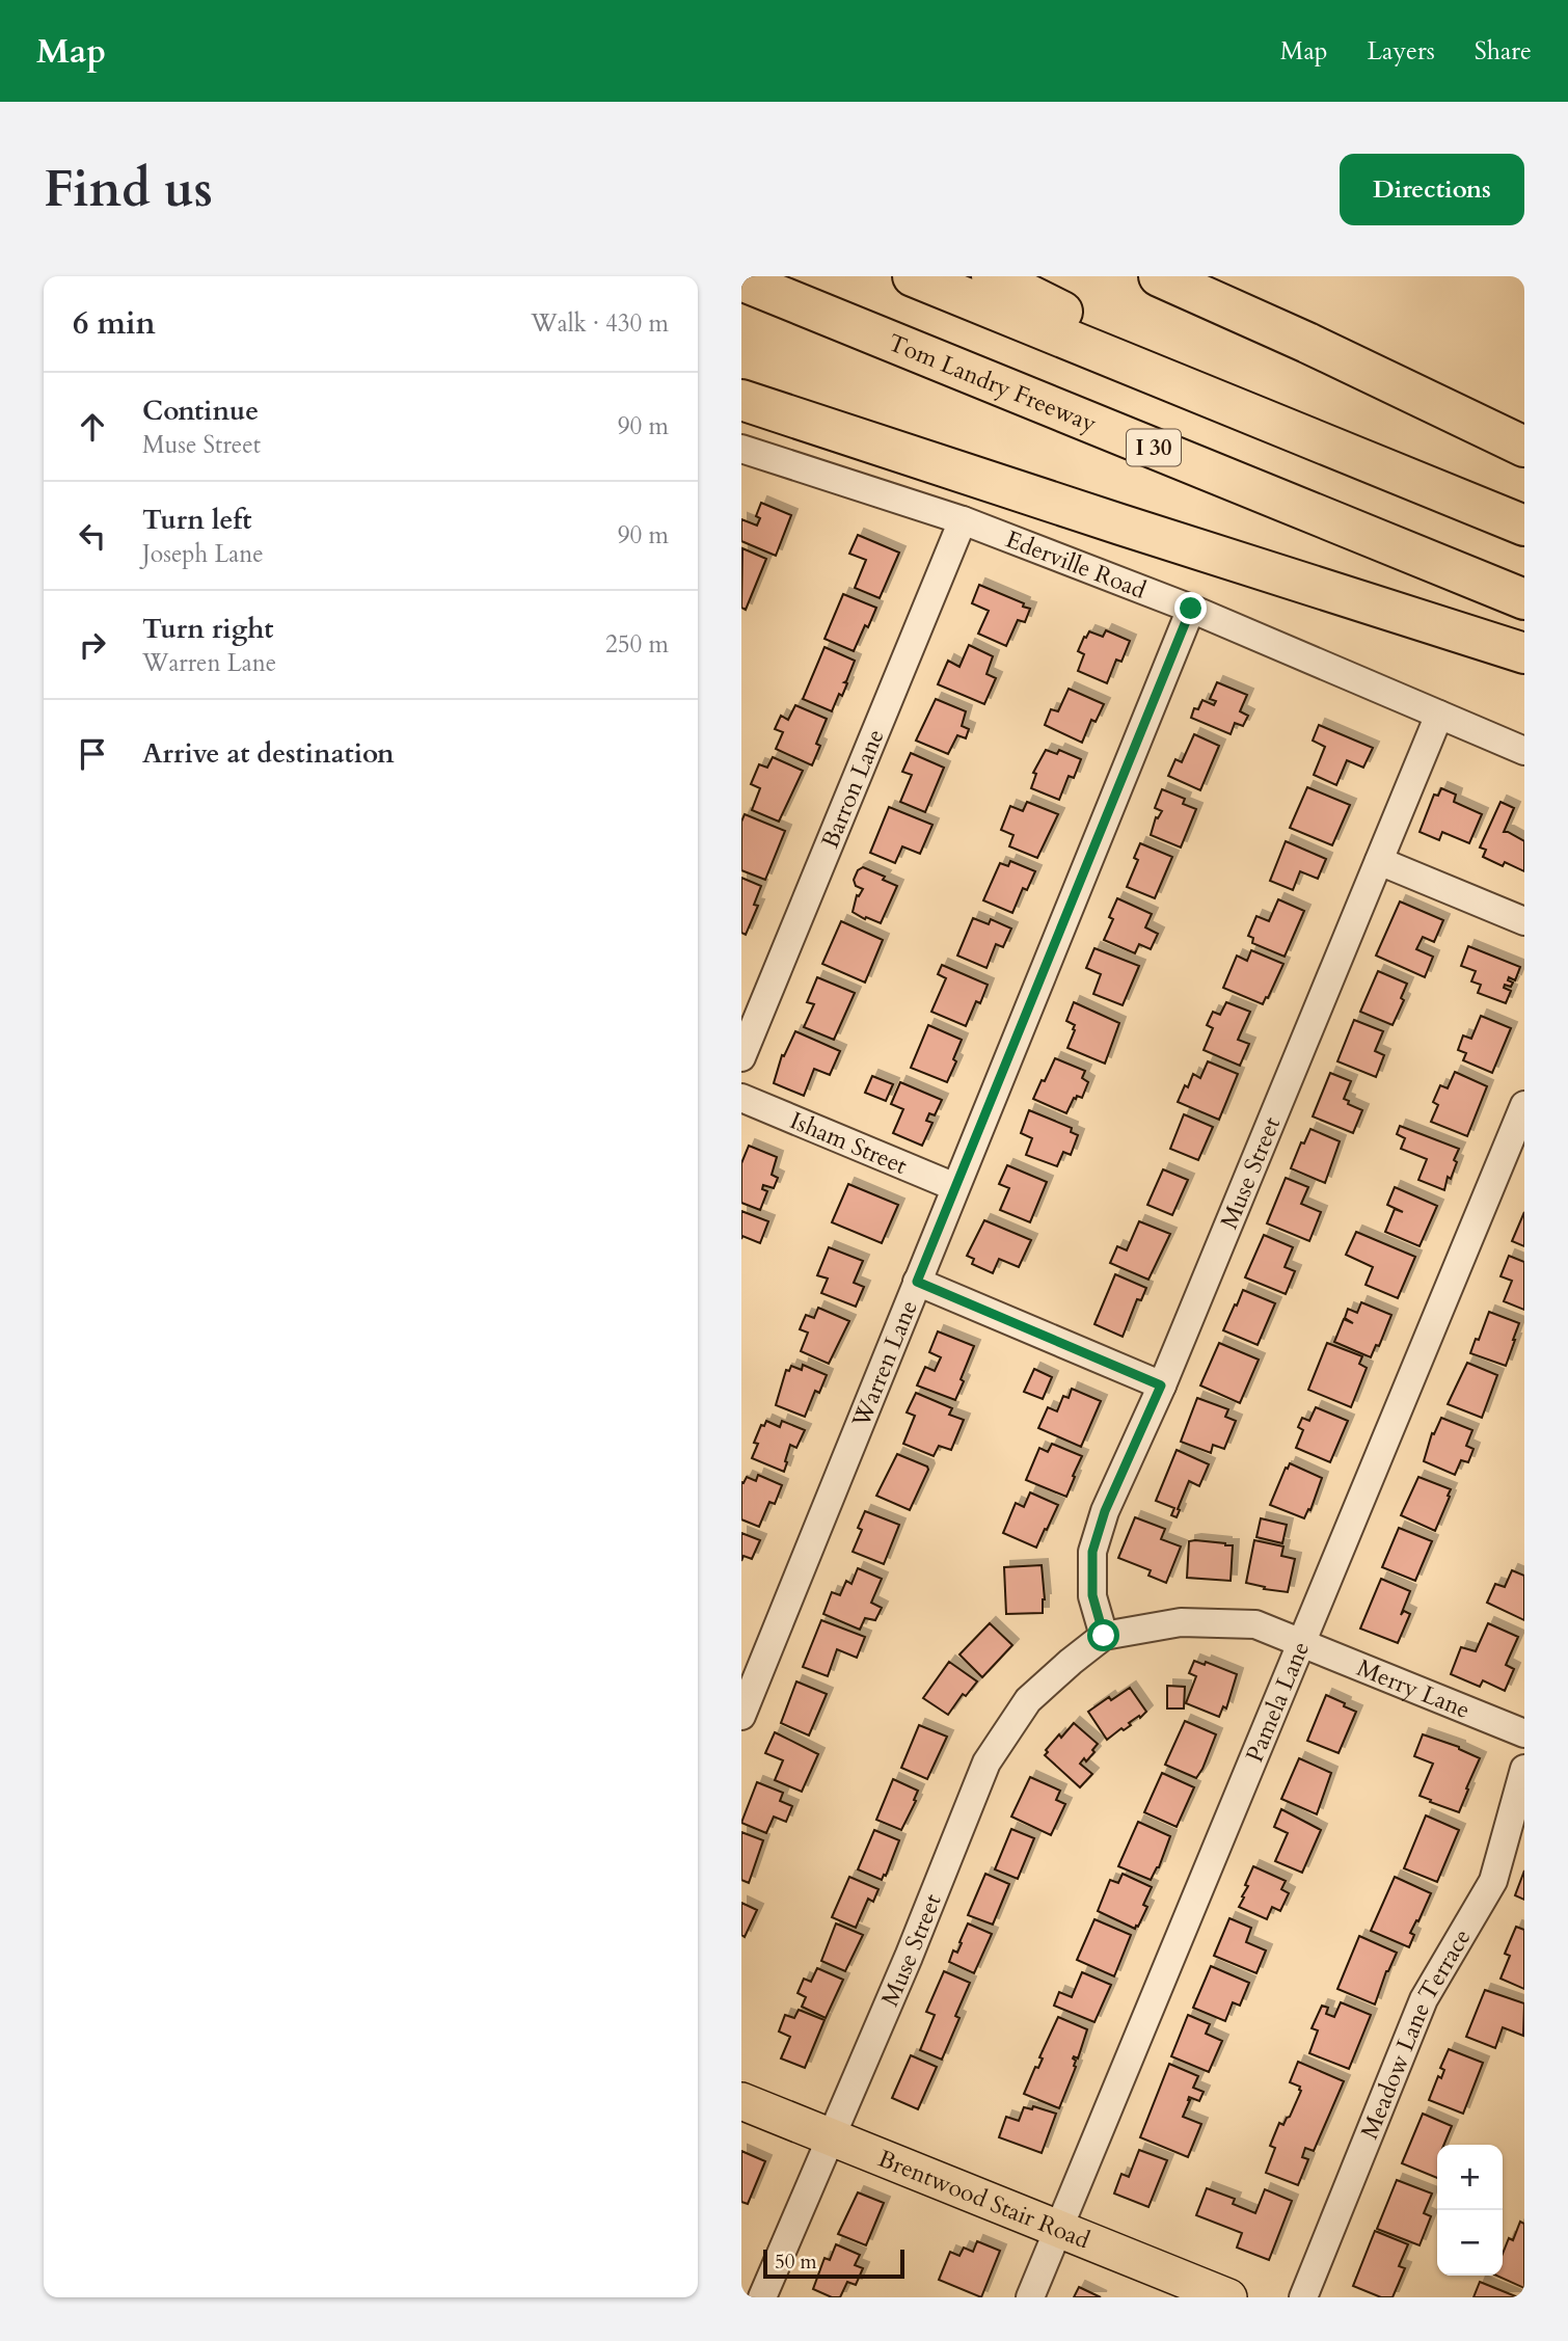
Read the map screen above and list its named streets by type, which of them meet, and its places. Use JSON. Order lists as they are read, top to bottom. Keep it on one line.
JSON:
{"streets":{"highway":["Tom Landry Freeway","I 30"],"main road":["Brentwood Stair Road"],"street":["Ederville Road","Barron Lane","Isham Street","Muse Street","Warren Lane","Merry Lane","Pamela Lane","Meadow Lane Terrace"]},"crossings":[["Ederville Road","Barron Lane"],["Ederville Road","Muse Street"],["Ederville Road","Warren Lane"],["Isham Street","Warren Lane"],["Muse Street","Merry Lane"],["Muse Street","Pamela Lane"],["Muse Street","Brentwood Stair Road"],["Merry Lane","Pamela Lane"],["Pamela Lane","Brentwood Stair Road"]],"scale_bar":"50 m","page":{"header":"Map","nav":["Map","Layers","Share"],"buttons":"Directions","title":"Find us","heading":["6 min","Walk · 430 m"],"list":[["Continue","Muse Street","90 m"],["Turn left","Joseph Lane","90 m"],["Turn right","Warren Lane","250 m"],"Arrive at destination"],"map_buttons":["+","−"],"scale":"50 m"}}
